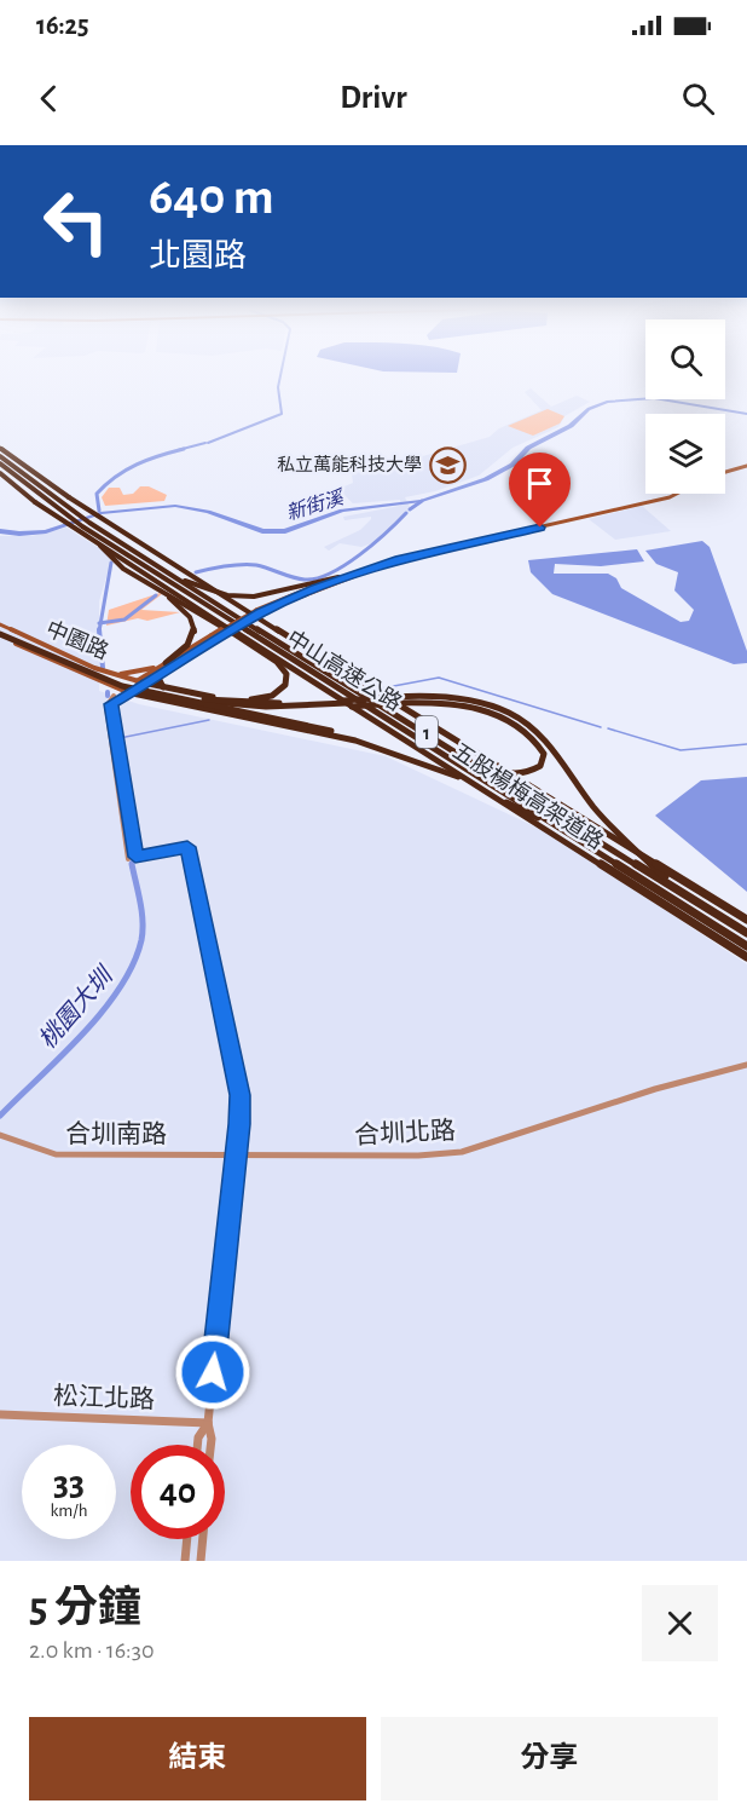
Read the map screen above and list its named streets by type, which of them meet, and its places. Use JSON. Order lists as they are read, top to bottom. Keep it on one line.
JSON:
{"streets":{"highway":["中山高速公路","1","五股楊梅高架道路"],"main road":["中園路"],"street":["合圳北路","合圳南路","松江北路"]},"crossings":[["合圳北路","合圳南路"]],"water":["新街溪","桃園大圳"],"places":{"school or university":["私立萬能科技大學"]},"page":{"status":"16:25","header":"Drivr","turn":["640 m","北園路"],"speed":"33 km/h","limit":"40","heading":["5 分鐘","2.0 km · 16:30"],"buttons":["結束","分享"]}}
